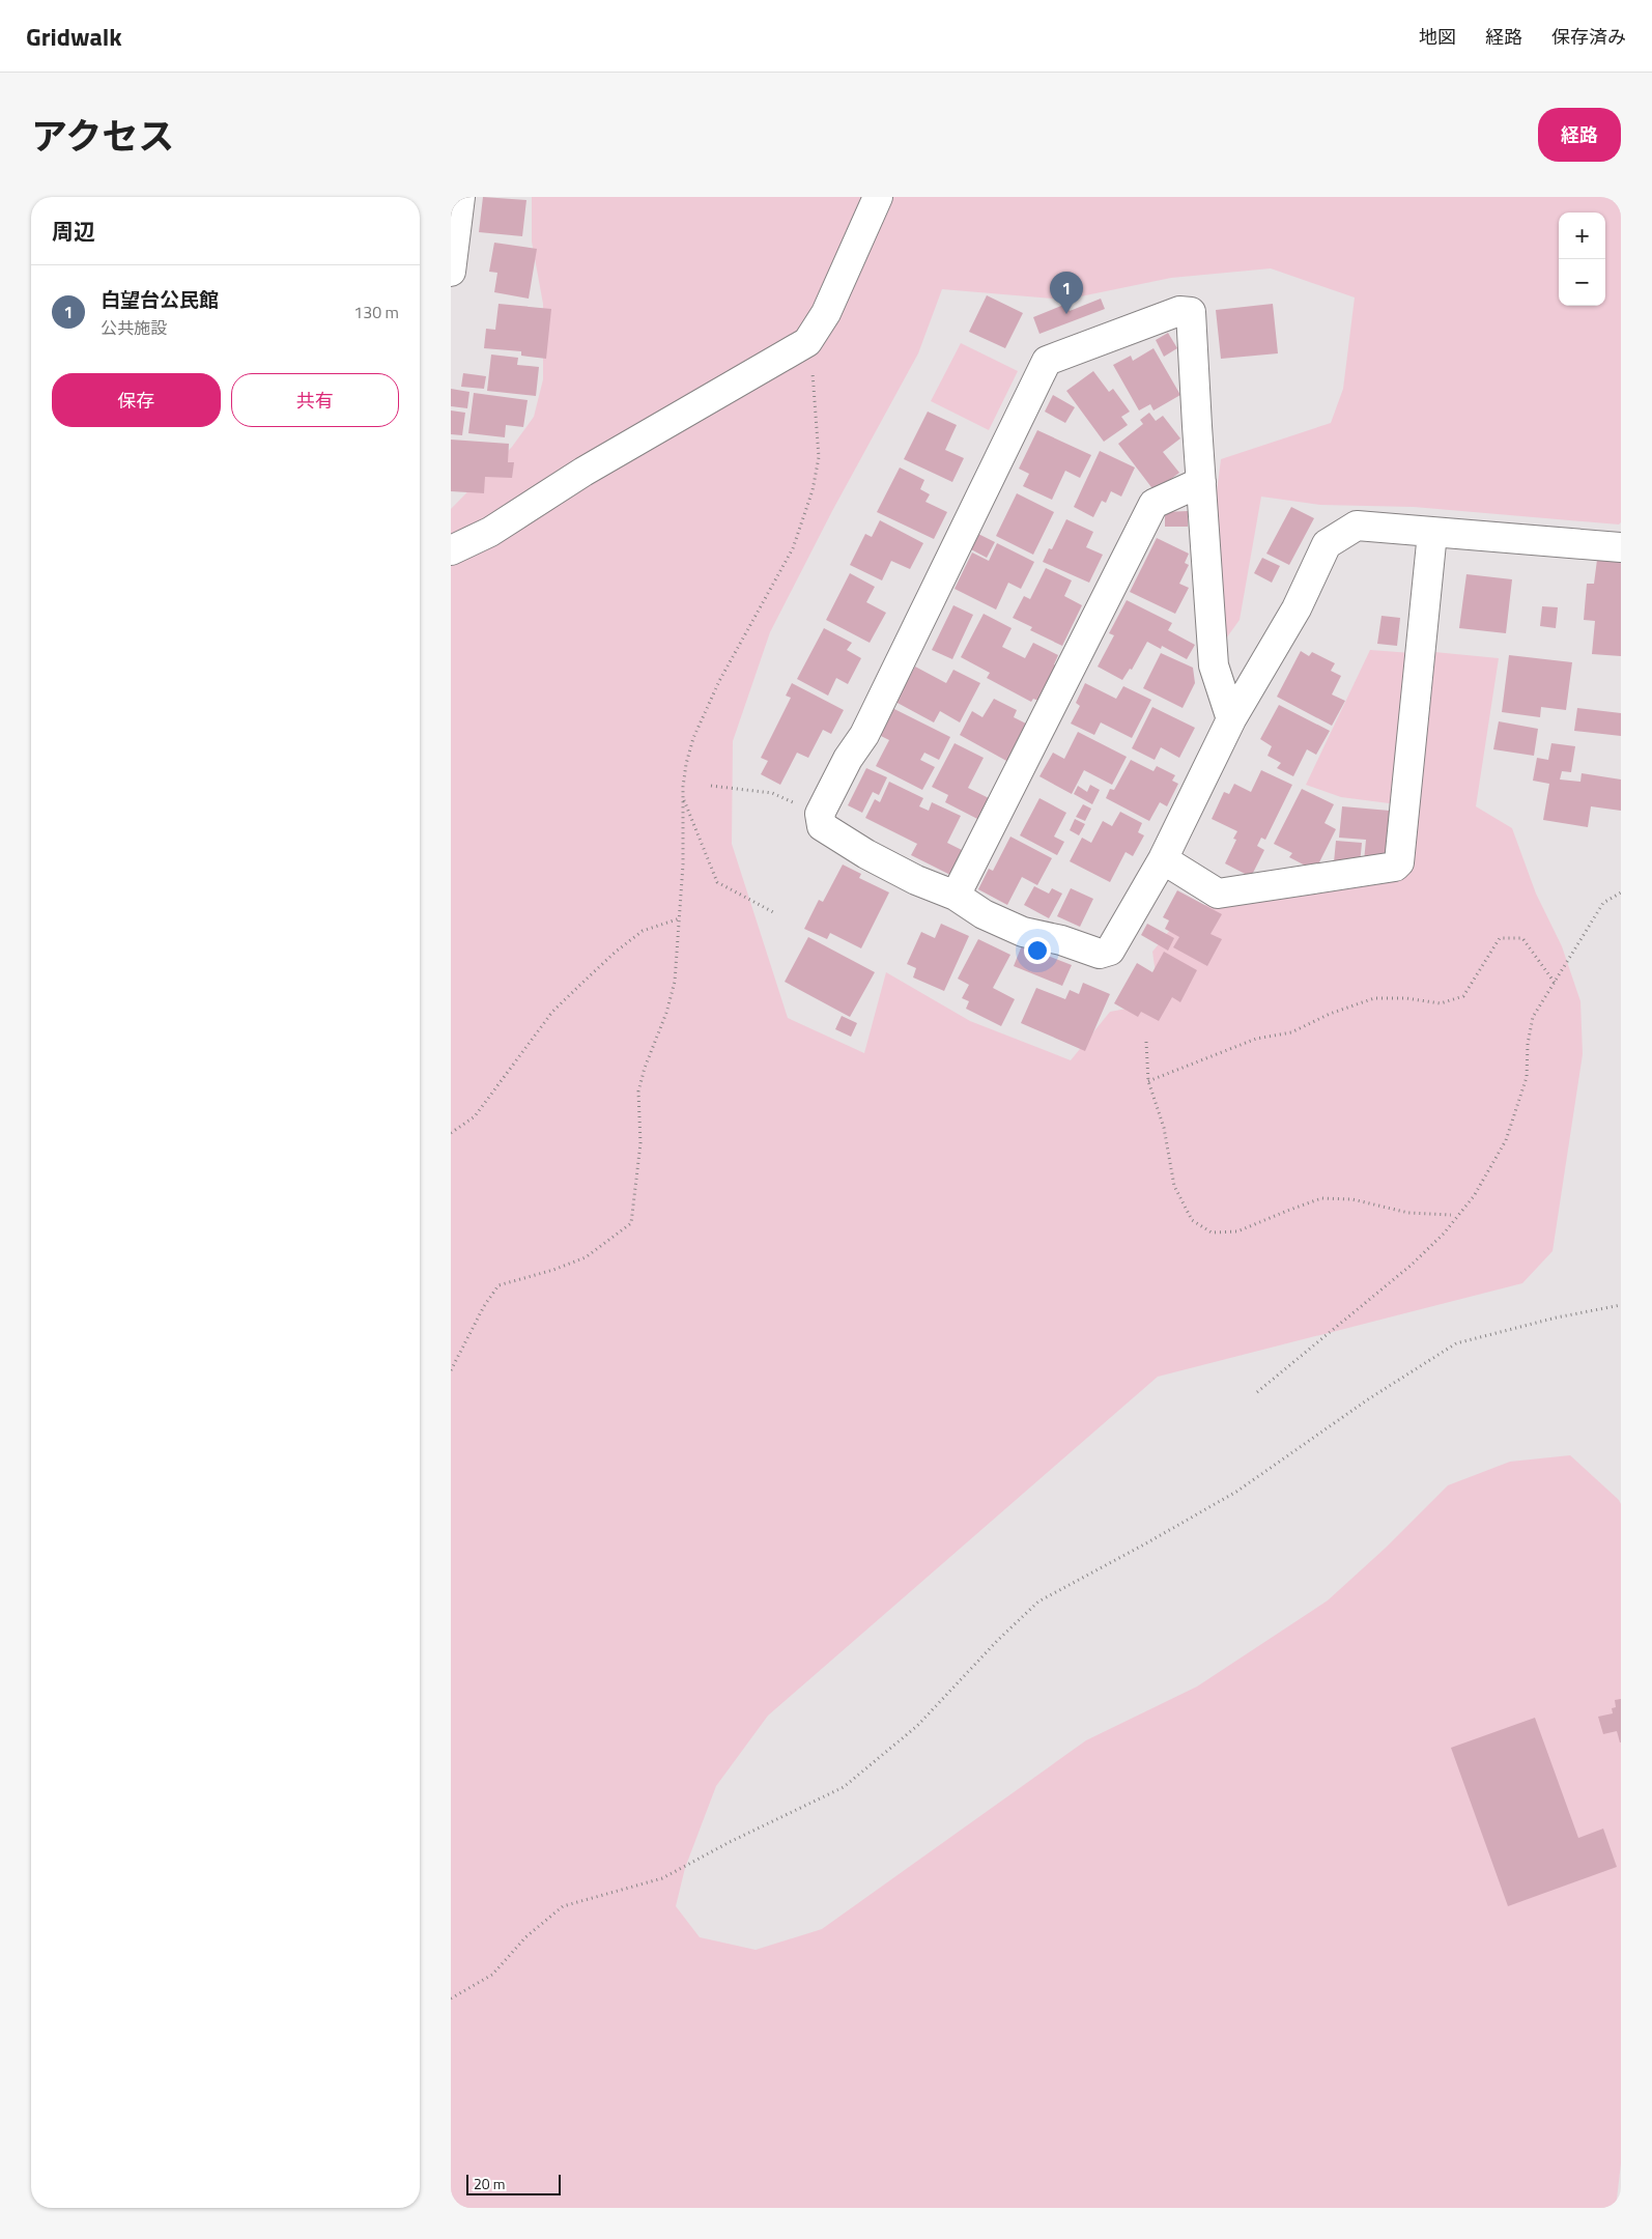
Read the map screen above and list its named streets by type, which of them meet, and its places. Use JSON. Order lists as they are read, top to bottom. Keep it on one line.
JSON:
{"scale_bar":"20 m","page":{"header":"Gridwalk","nav":["地図","経路","保存済み"],"title":"アクセス","buttons":["経路",["保存","共有"]],"heading":"周辺","map_buttons":["+","−"],"list":[{"mark":"1","name":"白望台公民館","note":"公共施設","value":"130 m"}],"pins":"1","scale":"20 m"}}
